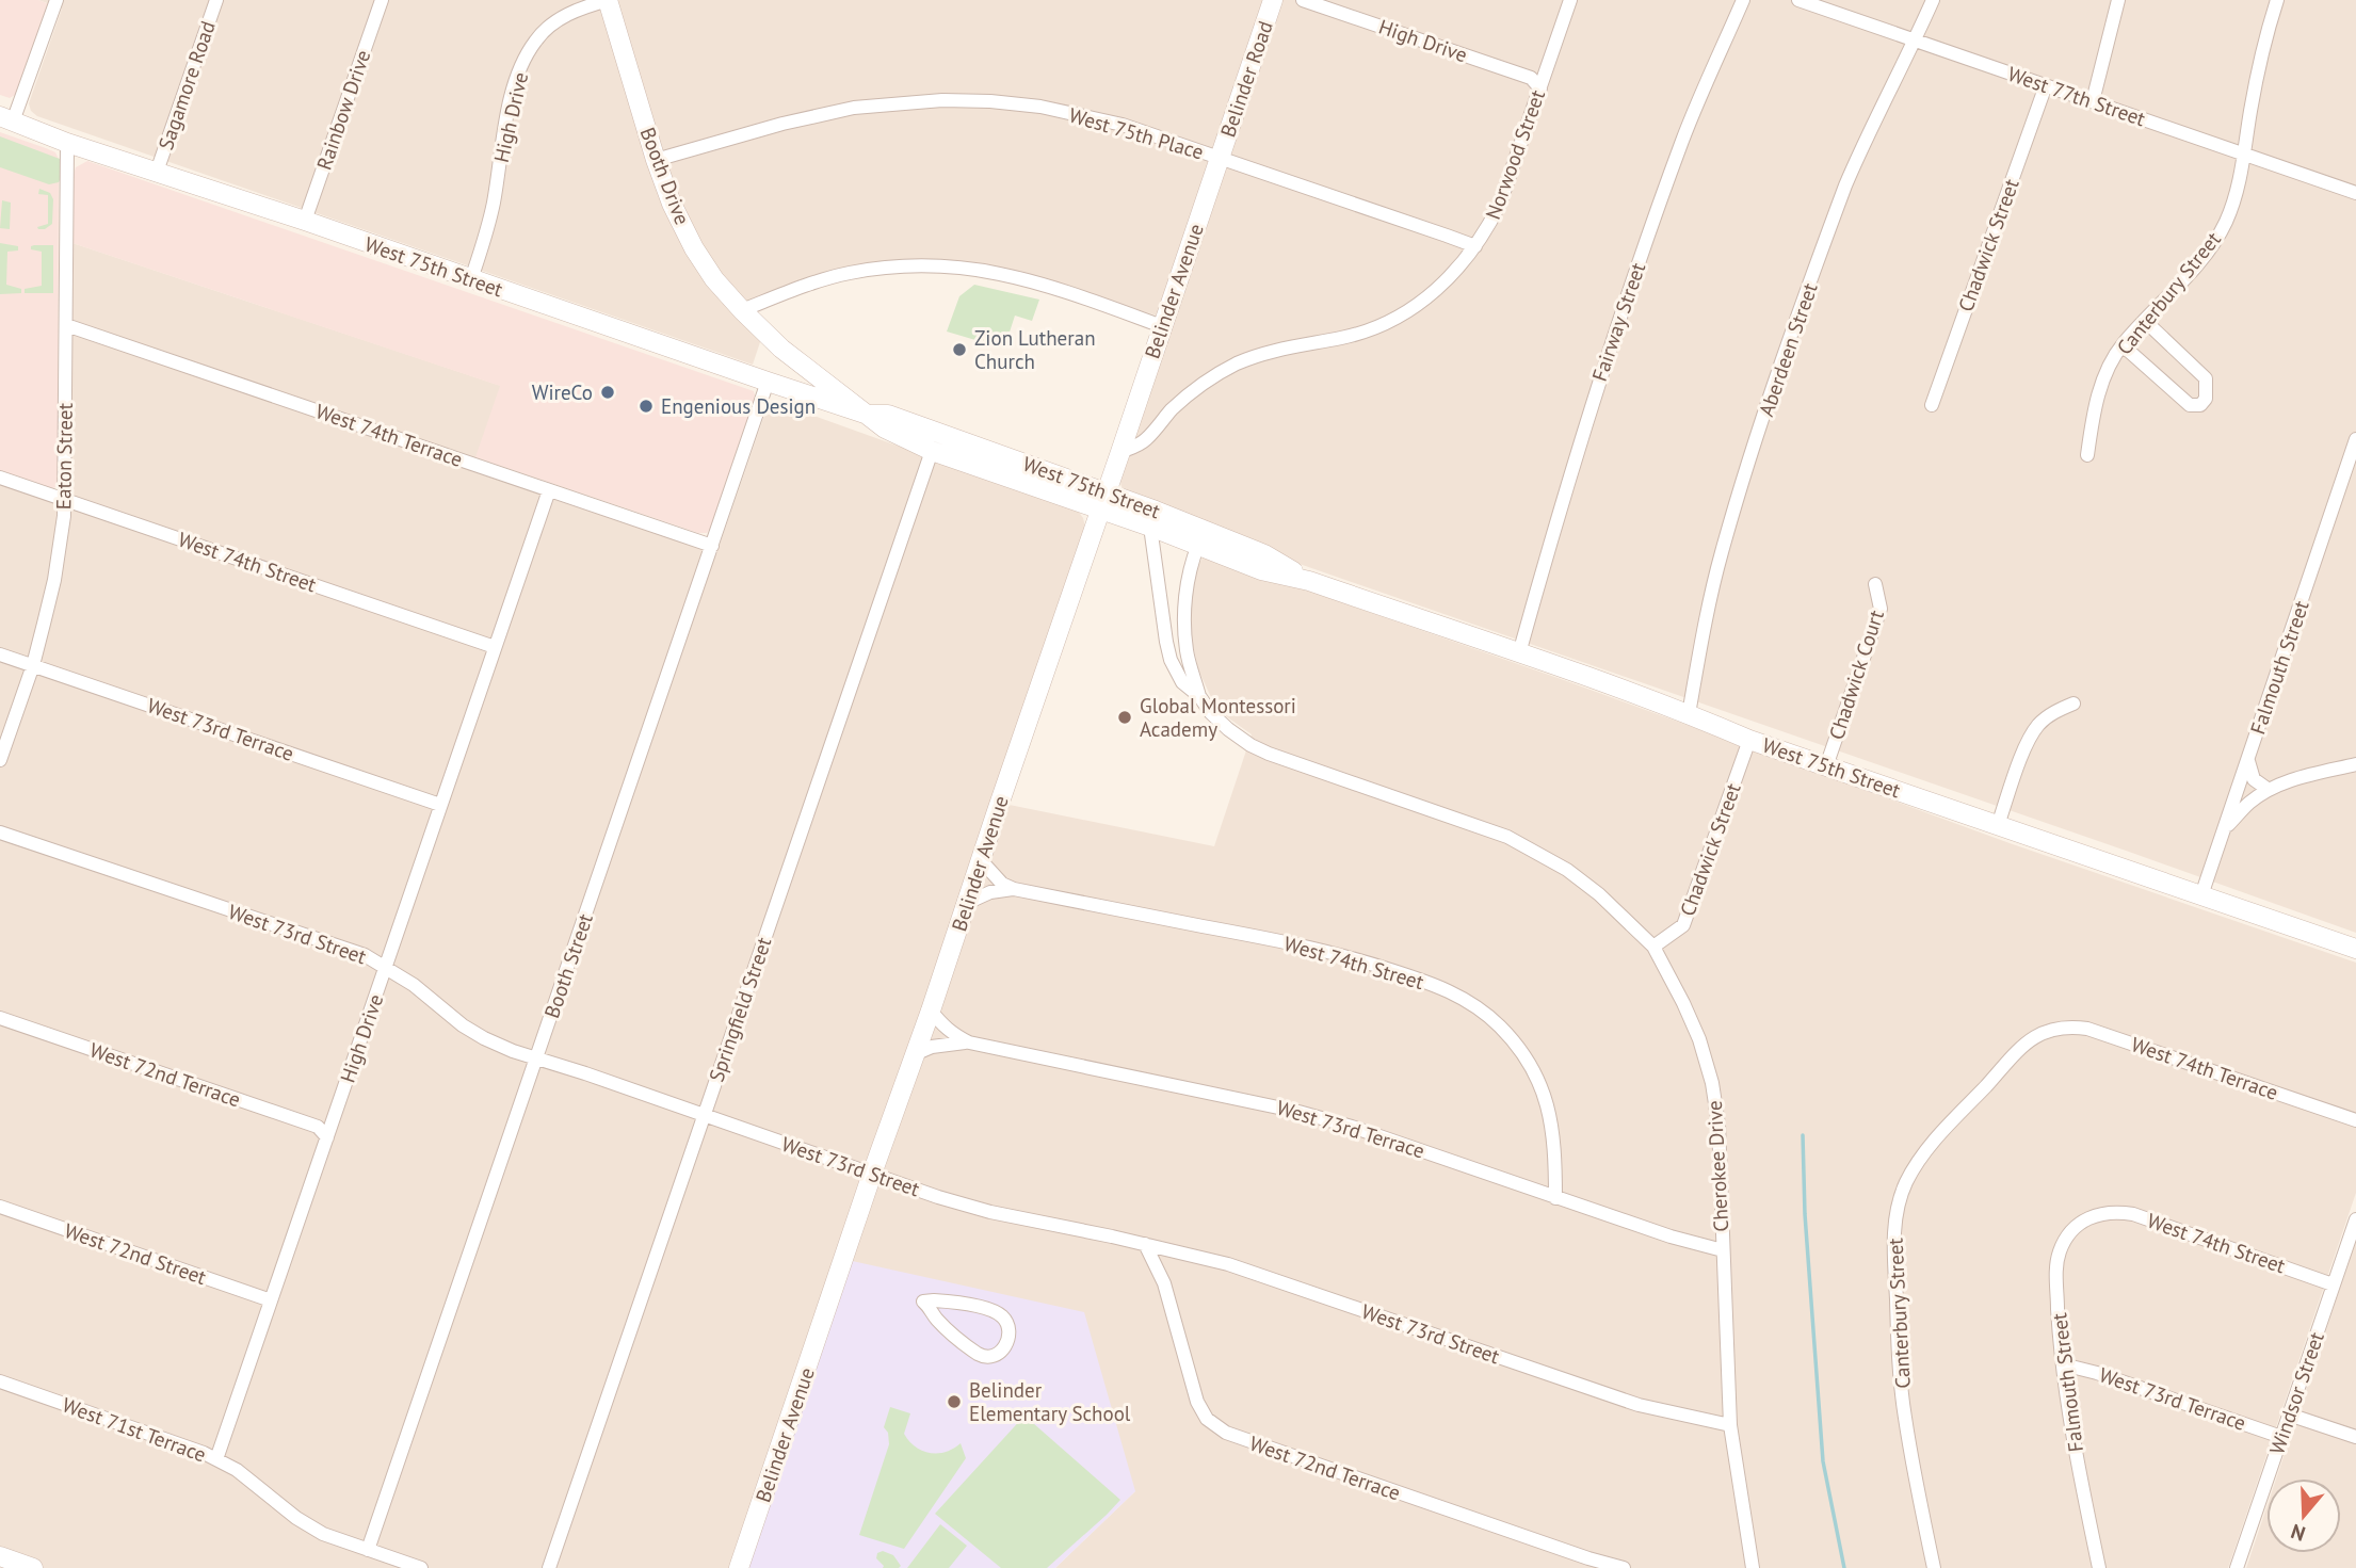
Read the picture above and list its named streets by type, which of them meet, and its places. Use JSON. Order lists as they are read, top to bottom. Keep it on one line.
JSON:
{"streets":{"main road":["Belinder Road","Booth Drive","West 75th Street","Belinder Avenue"],"street":["High Drive","Sagamore Road","West 77th Street","Rainbow Drive","West 75th Place","Norwood Street","Chadwick Street","Canterbury Street","Fairway Street","Aberdeen Street","West 74th Terrace","Eaton Street","West 74th Street","Falmouth Street","Chadwick Court","West 73rd Terrace","West 73rd Street","Booth Street","Springfield Street","West 72nd Terrace","Cherokee Drive","West 72nd Street","Windsor Street","West 71st Terrace"]},"crossings":[["High Drive","Norwood Street"],["High Drive","Booth Drive"],["High Drive","West 75th Street"],["High Drive","West 74th Terrace"],["High Drive","West 74th Street"],["High Drive","West 73rd Terrace"],["High Drive","West 73rd Street"],["High Drive","West 72nd Terrace"],["High Drive","West 72nd Street"],["High Drive","West 71st Terrace"],["Belinder Road","West 75th Place"],["Belinder Road","Belinder Avenue"],["Sagamore Road","West 75th Street"],["West 77th Street","Chadwick Street"],["West 77th Street","Canterbury Street"],["West 77th Street","Aberdeen Street"],["Rainbow Drive","West 75th Street"],["West 75th Place","Norwood Street"],["West 75th Place","Booth Drive"],["West 75th Place","Belinder Avenue"],["Norwood Street","Belinder Avenue"],["Booth Drive","West 75th Street"],["Chadwick Street","West 75th Street"],["Chadwick Street","Cherokee Drive"],["West 75th Street","Belinder Avenue"],["West 75th Street","Fairway Street"],["West 75th Street","Aberdeen Street"],["West 75th Street","Eaton Street"],["West 75th Street","Falmouth Street"],["West 75th Street","Chadwick Court"],["West 75th Street","Booth Street"],["West 75th Street","Springfield Street"],["West 75th Street","Cherokee Drive"],["Belinder Avenue","West 74th Street"],["Belinder Avenue","West 73rd Terrace"],["Belinder Avenue","West 73rd Street"],["Canterbury Street","West 74th Terrace"],["West 74th Terrace","Eaton Street"],["West 74th Terrace","Booth Street"],["Eaton Street","West 74th Street"],["Eaton Street","West 73rd Terrace"],["West 74th Street","Falmouth Street"],["West 74th Street","West 73rd Terrace"],["West 74th Street","Windsor Street"],["Falmouth Street","West 73rd Terrace"],["West 73rd Terrace","Cherokee Drive"],["West 73rd Terrace","Windsor Street"],["West 73rd Street","Booth Street"],["West 73rd Street","Springfield Street"],["West 73rd Street","West 72nd Terrace"],["West 73rd Street","Cherokee Drive"],["Booth Street","West 71st Terrace"]],"places":["Zion Lutheran Church","WireCo","Engenious Design","Global Montessori Academy","Belinder Elementary School"],"north":"bottom"}
